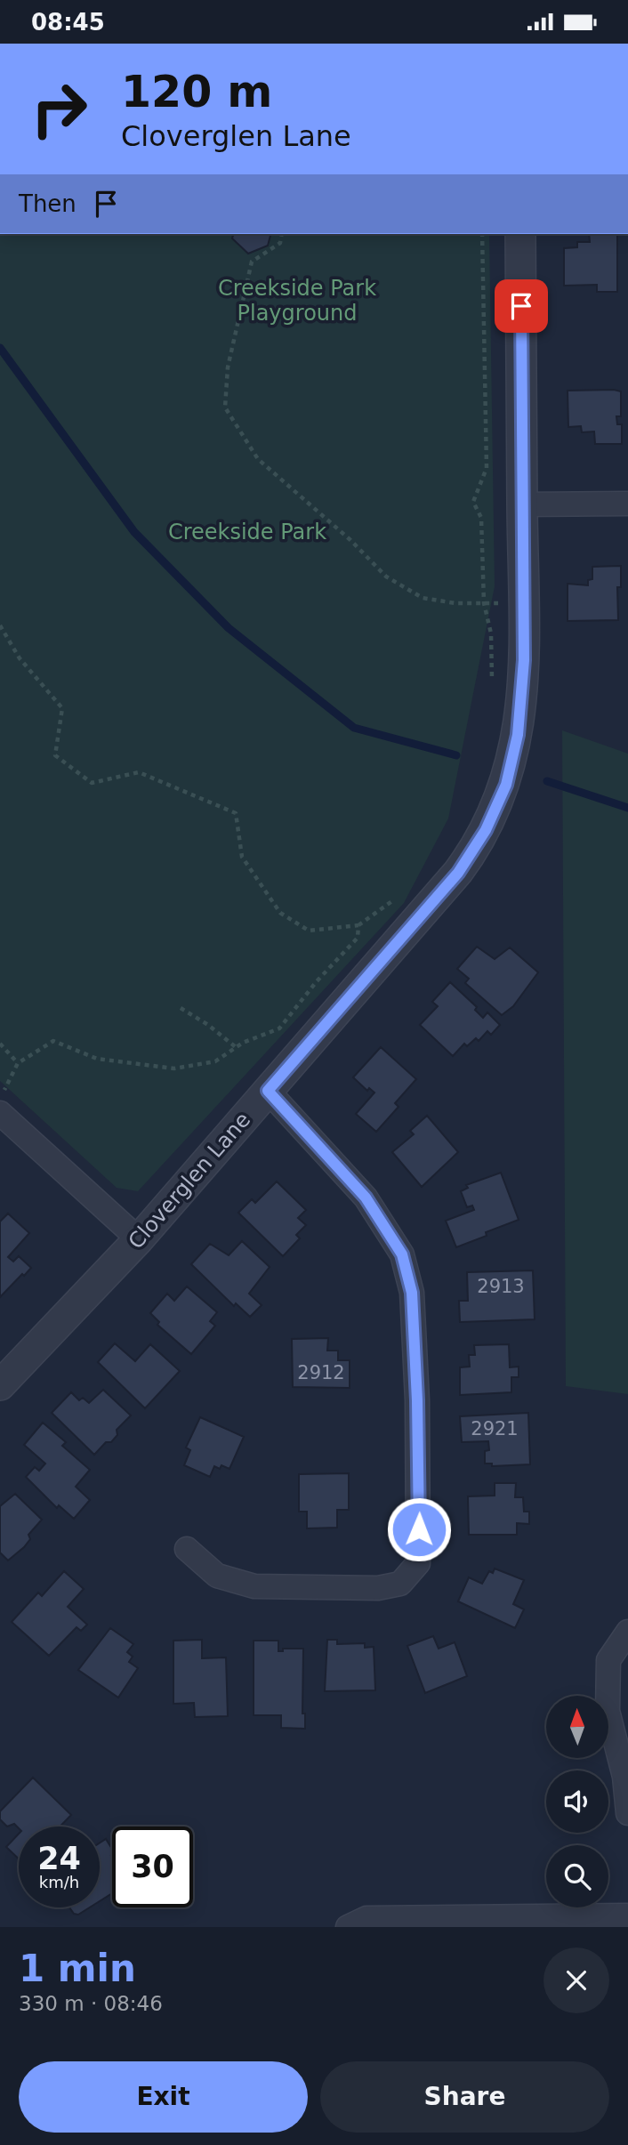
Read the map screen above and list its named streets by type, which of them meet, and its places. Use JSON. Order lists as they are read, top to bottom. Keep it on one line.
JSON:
{"streets":{"street":["Cloverglen Lane"]},"parks":["Creekside Park Playground","Creekside Park"],"house_numbers":["2913","2912","2921"],"north":"top","page":{"status":"08:45","turn":["120 m","Cloverglen Lane"],"then":"Then","speed":"24 km/h","limit":"30","heading":["1 min","330 m · 08:46"],"buttons":["Exit","Share"]}}
